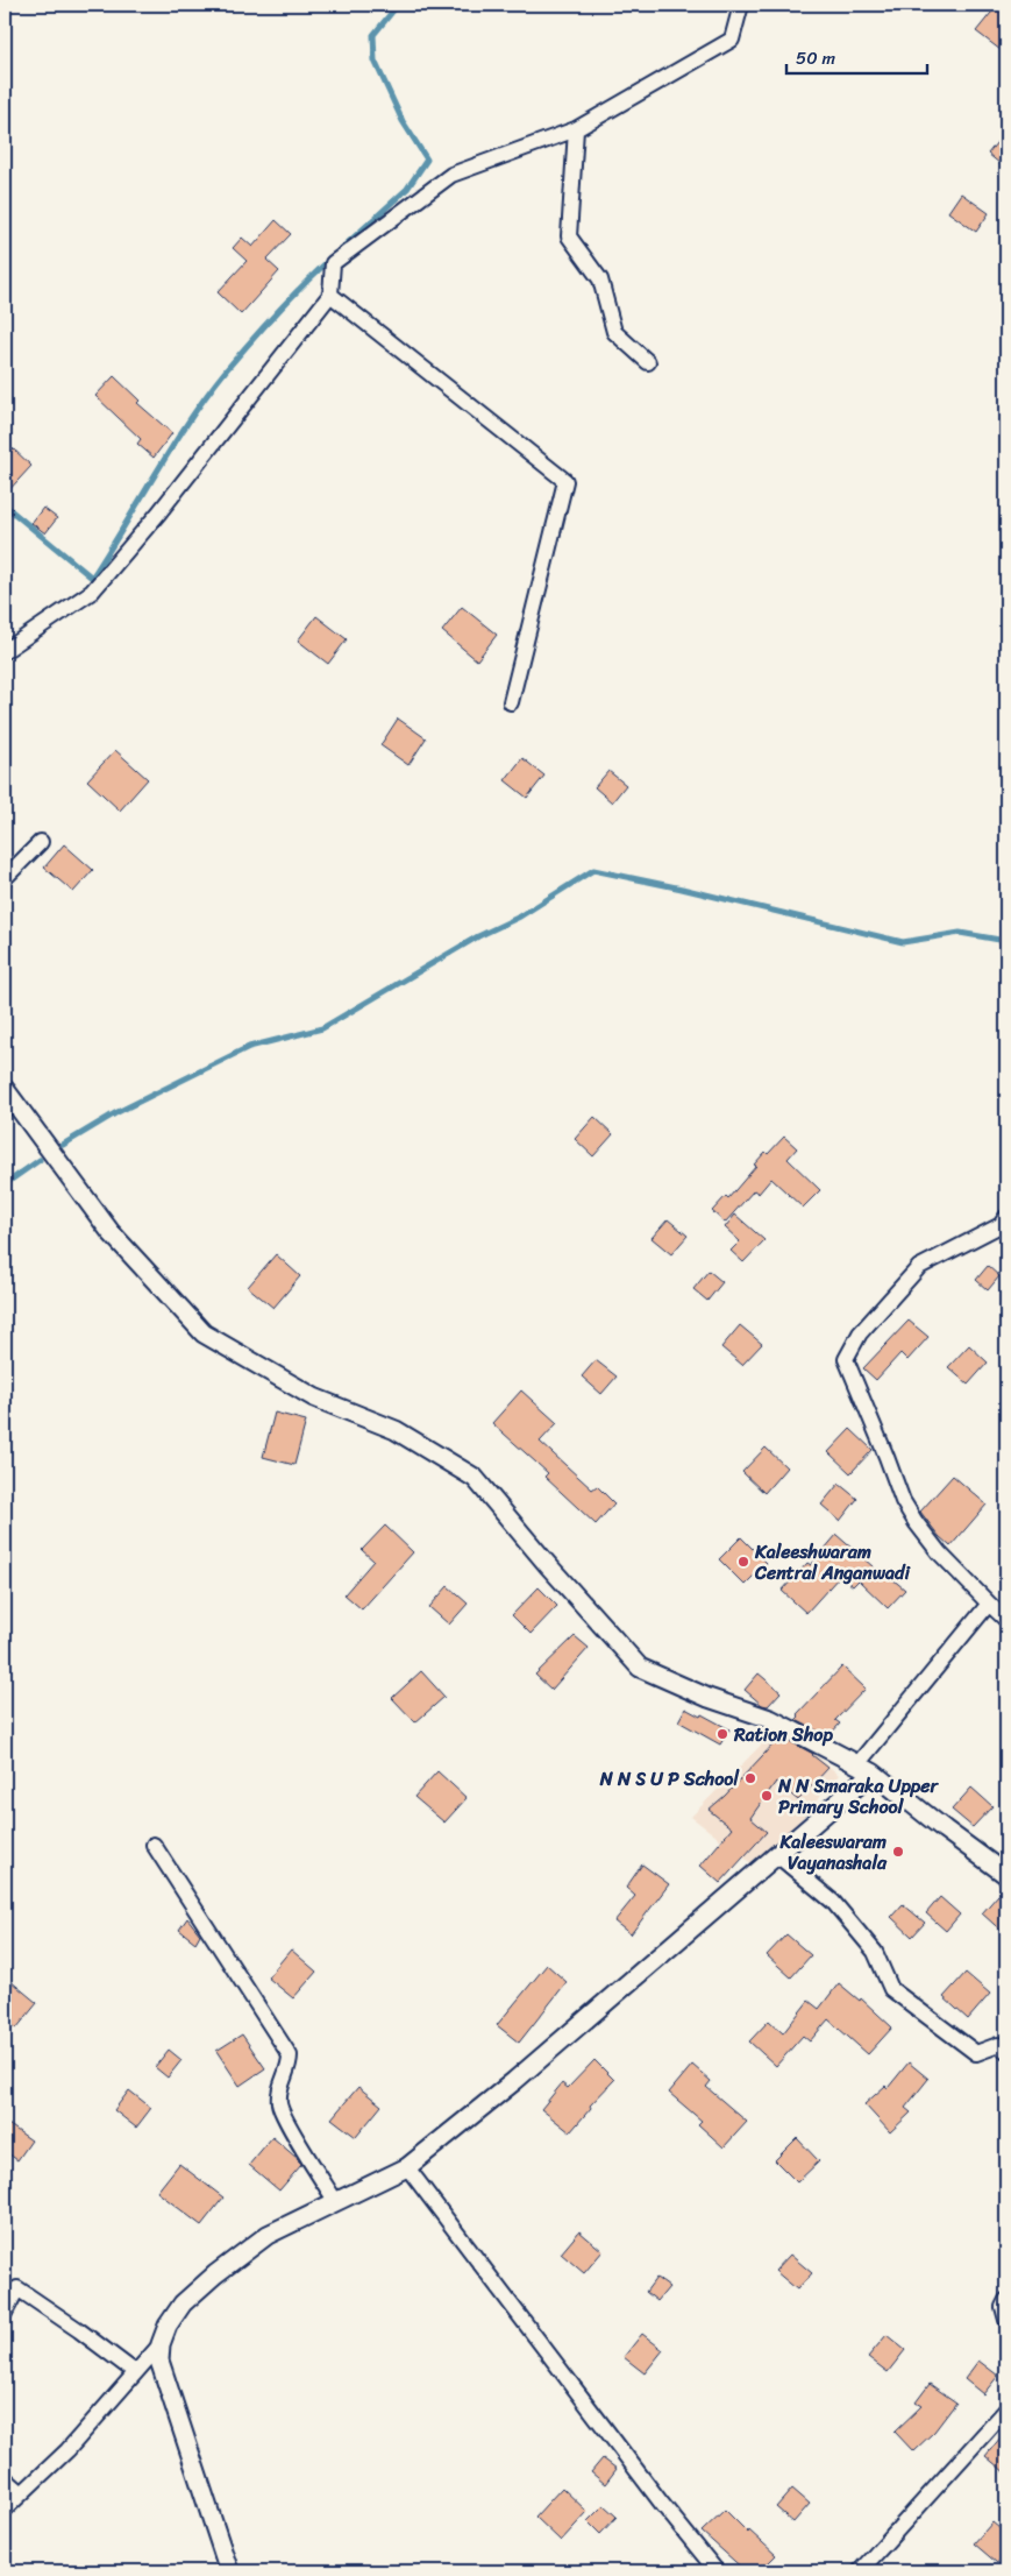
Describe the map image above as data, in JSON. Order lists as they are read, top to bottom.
{
  "places": [
    "Kaleeshwaram Central Anganwadi",
    "Ration Shop",
    "N N S U P School",
    "N N Smaraka Upper Primary School",
    "Kaleeswaram Vayanashala"
  ],
  "scale_bar": "50 m"
}
